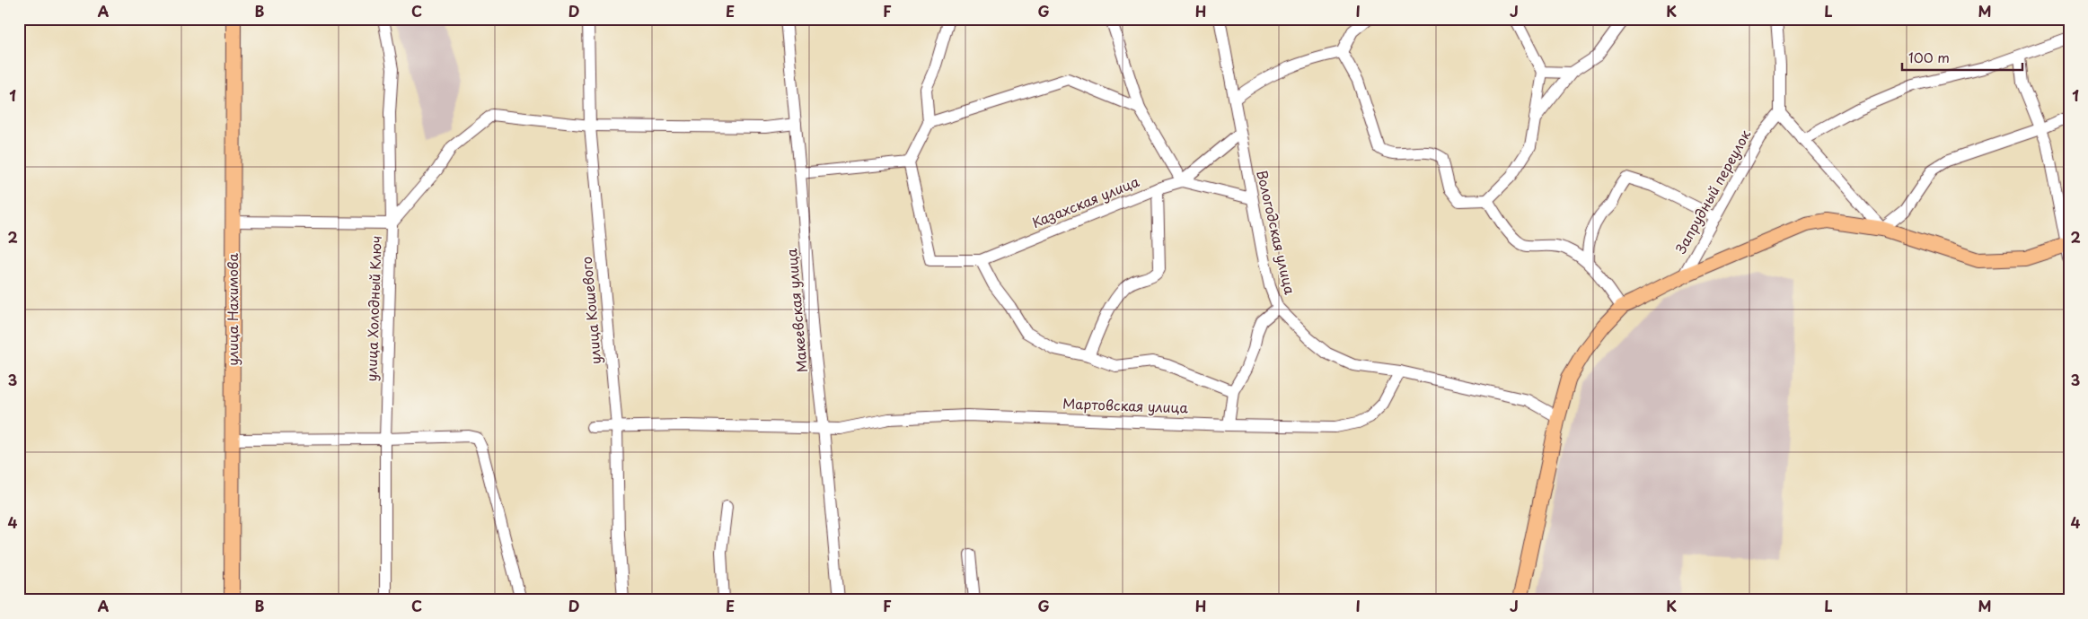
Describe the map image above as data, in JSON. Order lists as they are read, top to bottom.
{
  "streets": {
    "main road": ["улица Нахимова"],
    "street": [
      "Запрудный переулок",
      "Казахская улица",
      "Вологодская улица",
      "улица Холодный Ключ",
      "улица Кошевого",
      "Макеевская улица",
      "Мартовская улица"
    ]
  },
  "crossings": [
    ["Вологодская улица", "Мартовская улица"],
    ["улица Кошевого", "Мартовская улица"],
    ["Макеевская улица", "Мартовская улица"]
  ],
  "scale_bar": "100 m",
  "grid": {
    "columns": [
      "A",
      "B",
      "C",
      "D",
      "E",
      "F",
      "G",
      "H",
      "I",
      "J",
      "K",
      "L",
      "M"
    ],
    "rows": [
      "1",
      "2",
      "3",
      "4"
    ]
  }
}
